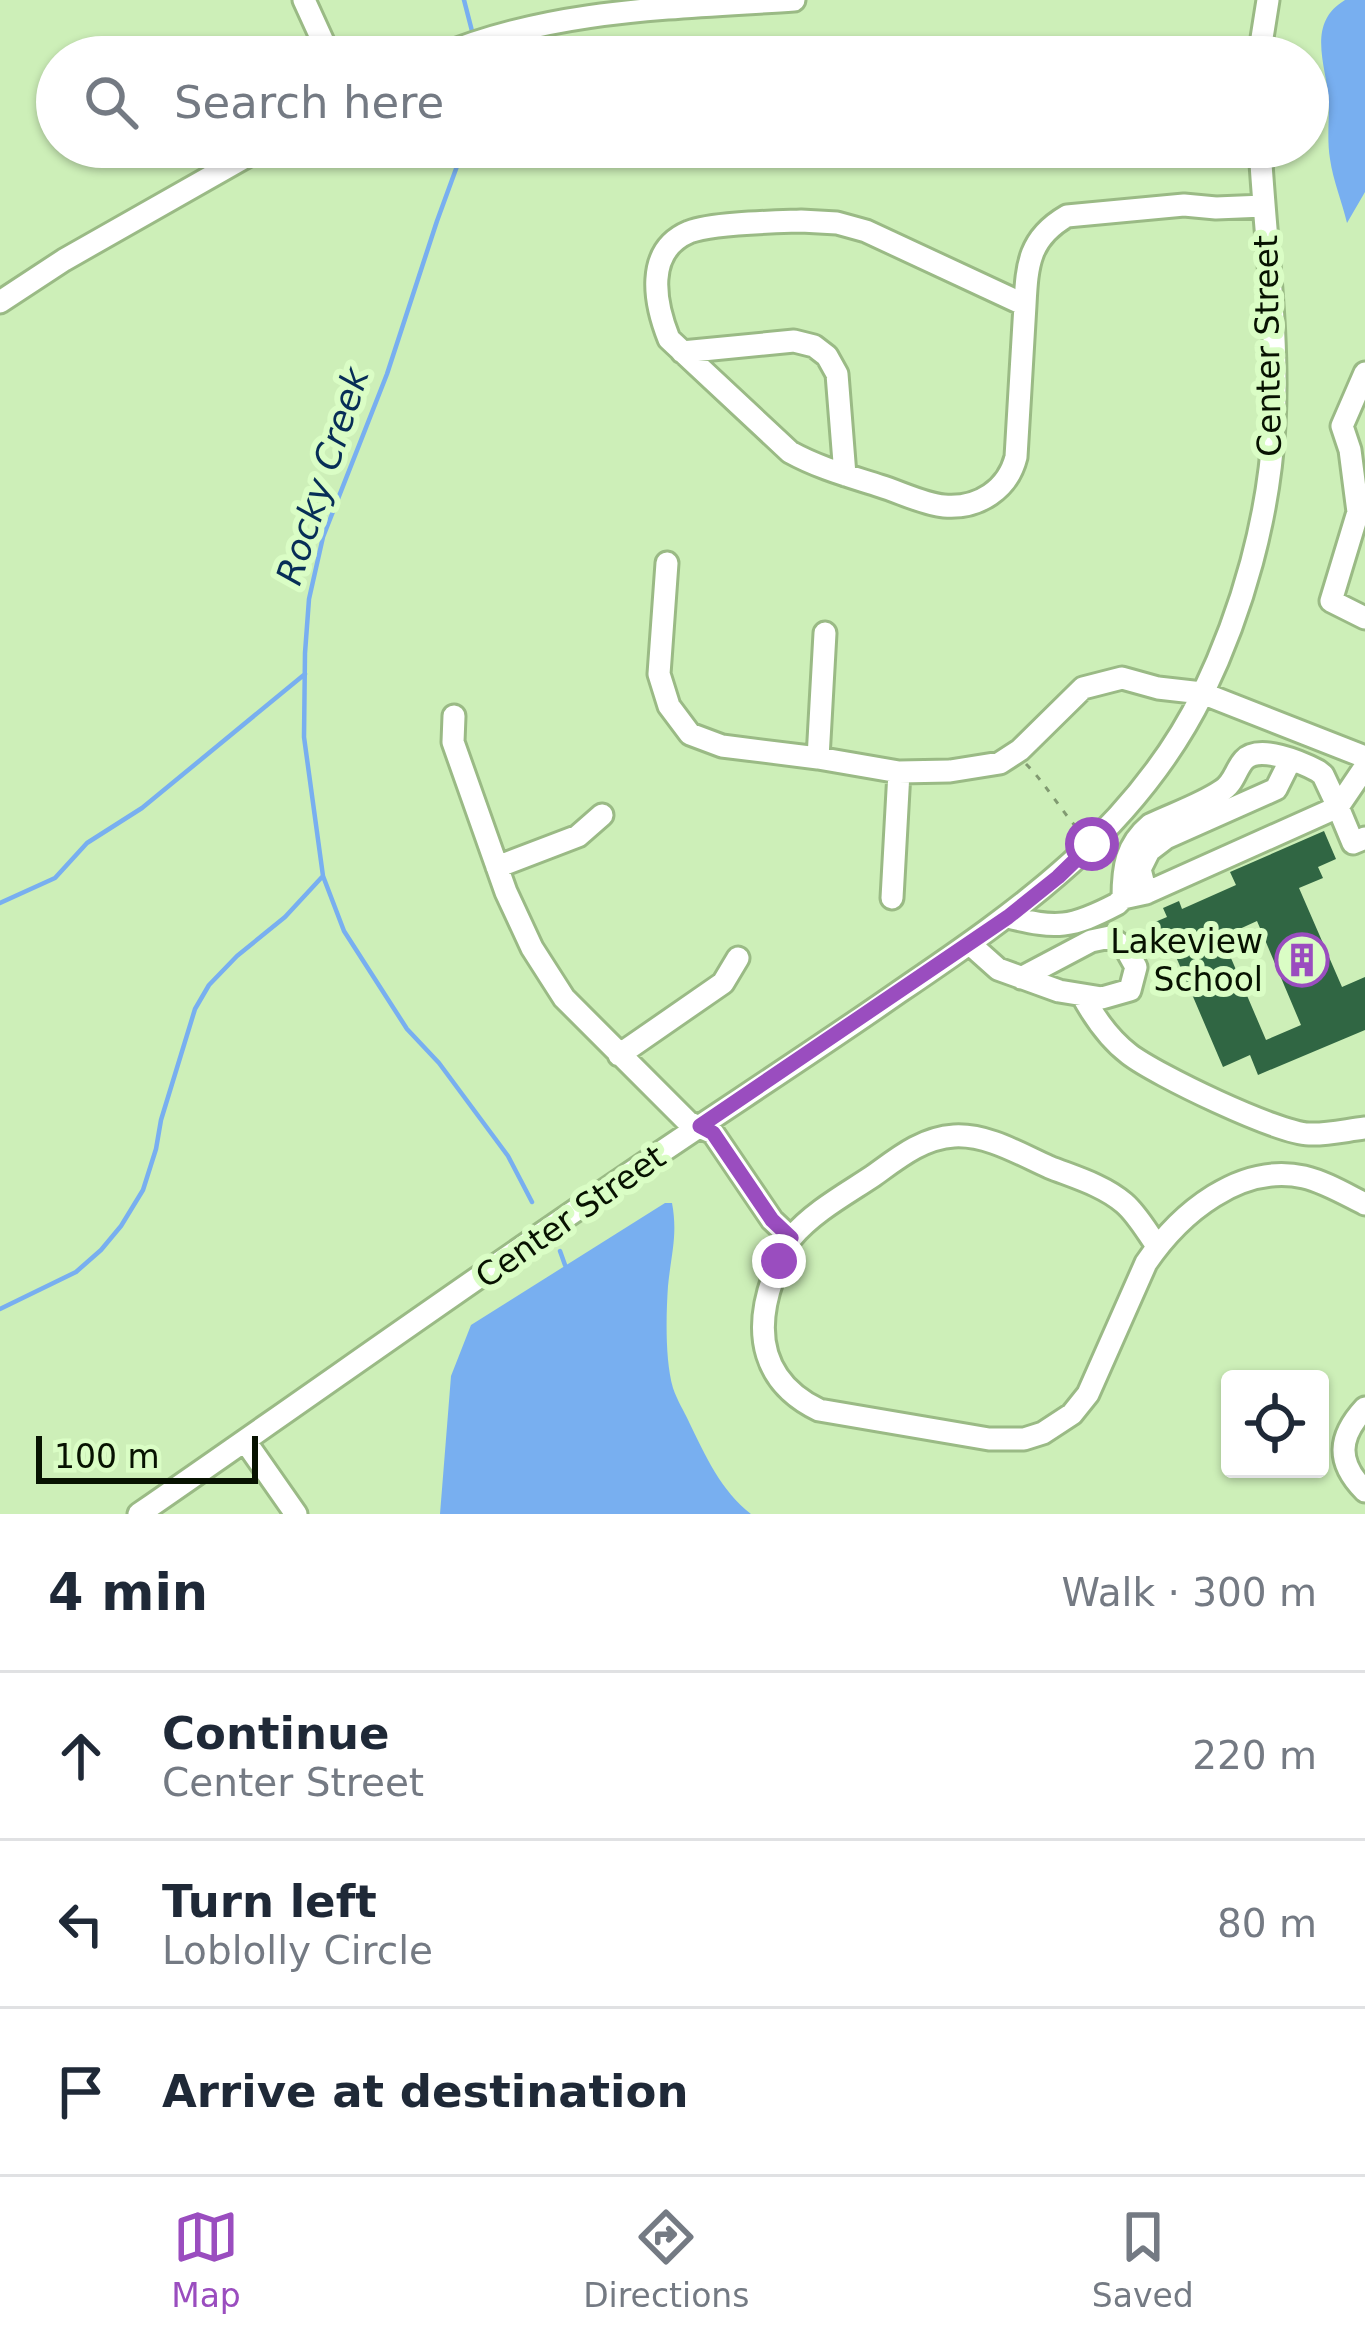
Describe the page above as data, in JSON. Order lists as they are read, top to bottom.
{
  "streets": {
    "street": ["Center Street"]
  },
  "water": ["Rocky Creek"],
  "places": {
    "building": ["Lakeview School"]
  },
  "scale_bar": "100 m",
  "page": {
    "search": "Search here",
    "scale": "100 m",
    "heading": ["4 min", "Walk · 300 m"],
    "list": [
      ["Continue", "Center Street", "220 m"],
      ["Turn left", "Loblolly Circle", "80 m"],
      "Arrive at destination"
    ],
    "nav": ["Map", "Directions", "Saved"]
  }
}
